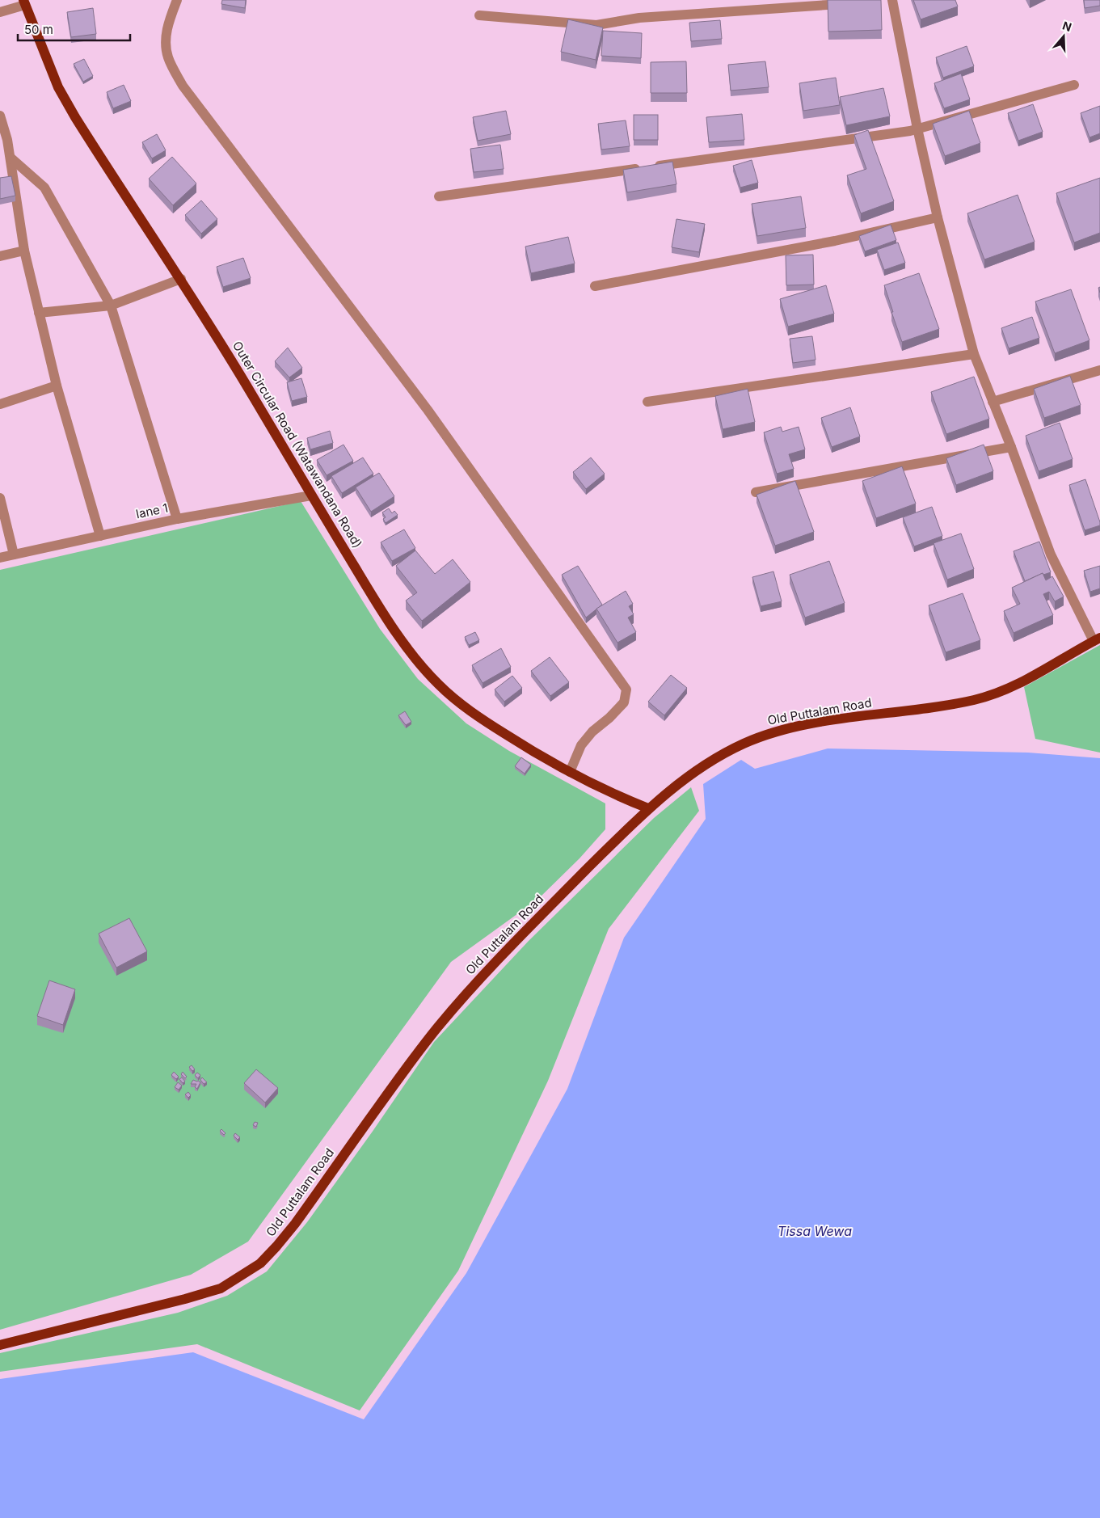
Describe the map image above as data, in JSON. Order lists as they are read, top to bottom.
{
  "streets": {
    "main road": ["Outer Circular Road (Watawandana Road)", "Old Puttalam Road"],
    "street": ["lane 1"]
  },
  "crossings": [
    ["Outer Circular Road (Watawandana Road)", "lane 1"],
    ["Outer Circular Road (Watawandana Road)", "Old Puttalam Road"]
  ],
  "water": ["Tissa Wewa"],
  "scale_bar": "50 m",
  "north": "top"
}
